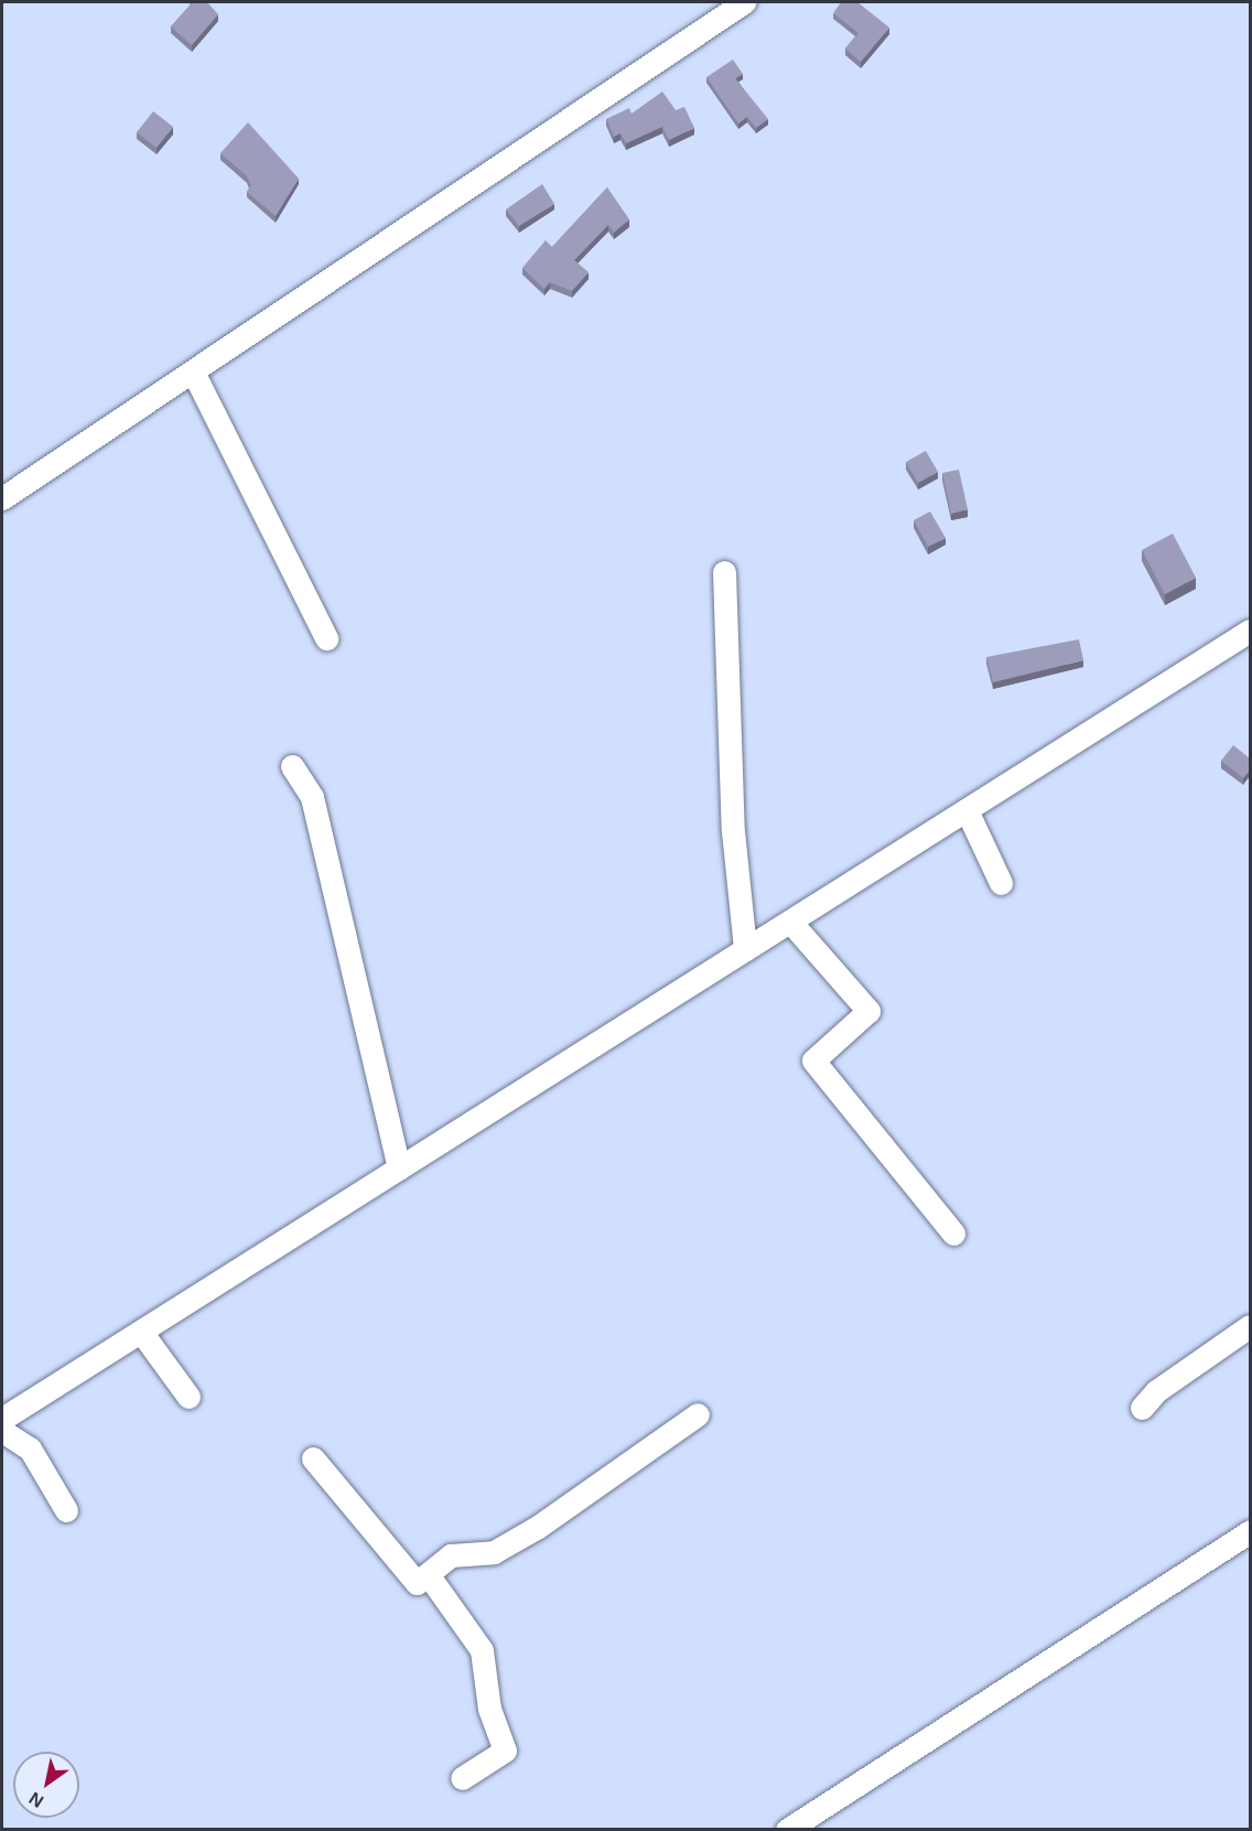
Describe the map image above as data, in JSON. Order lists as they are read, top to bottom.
{
  "north": "bottom left"
}
